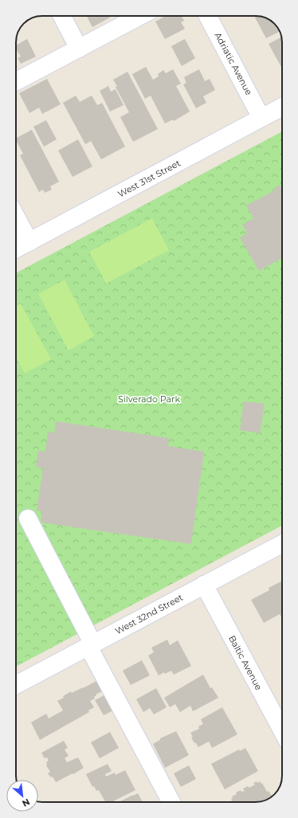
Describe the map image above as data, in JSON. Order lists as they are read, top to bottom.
{
  "streets": {
    "street": [
      "Adriatic Avenue",
      "West 31st Street",
      "West 32nd Street",
      "Baltic Avenue"
    ]
  },
  "crossings": [
    ["Adriatic Avenue", "West 31st Street"],
    ["West 32nd Street", "Baltic Avenue"]
  ],
  "parks": ["Silverado Park"],
  "north": "bottom right"
}
